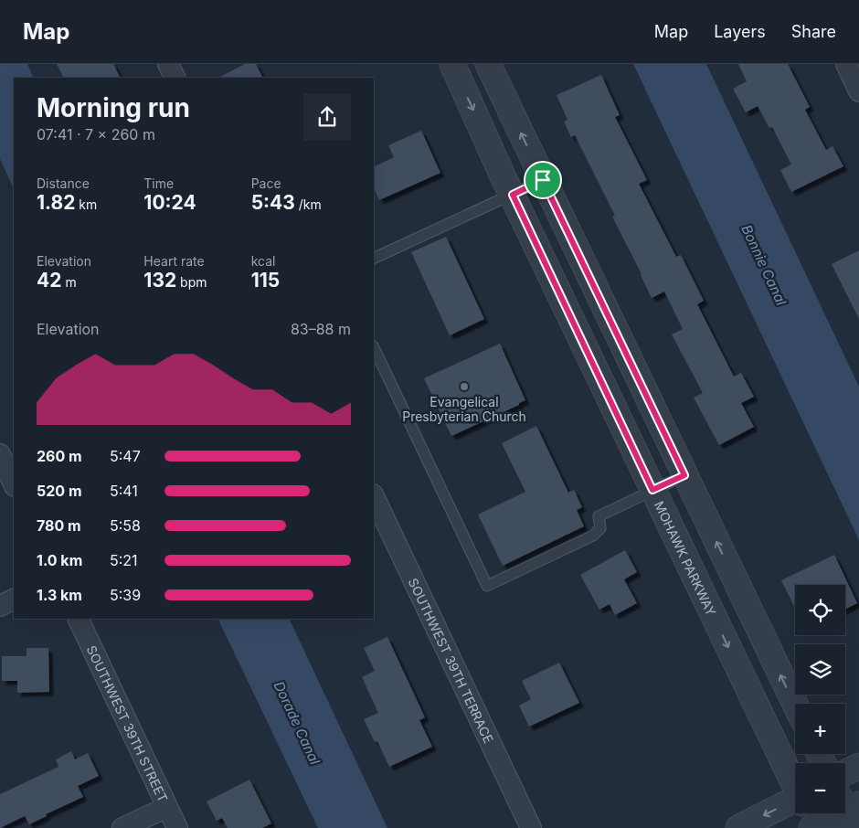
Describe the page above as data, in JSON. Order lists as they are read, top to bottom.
{
  "streets": {
    "street": ["MOHAWK PARKWAY", "SOUTHWEST 39TH TERRACE", "SOUTHWEST 39TH STREET"]
  },
  "water": ["Bonnie Canal", "Dorade Canal"],
  "places": ["Evangelical Presbyterian Church"],
  "page": {
    "header": "Map",
    "nav": ["Map", "Layers", "Share"],
    "heading": ["Morning run", "07:41 · 7 × 260 m"],
    "stats": [
      ["Distance", "1.82 km"],
      ["Time", "10:24"],
      ["Pace", "5:43 /km"],
      ["Elevation", "42 m"],
      ["Heart rate", "132 bpm"],
      ["kcal", "115"]
    ],
    "chart": ["Elevation", "83–88 m"],
    "list": [
      {
        "name": "260 m",
        "note": "5:47"
      },
      {
        "name": "520 m",
        "note": "5:41"
      },
      {
        "name": "780 m",
        "note": "5:58"
      },
      {
        "name": "1.0 km",
        "note": "5:21"
      },
      {
        "name": "1.3 km",
        "note": "5:39"
      }
    ],
    "map_buttons": ["+", "−"]
  }
}
